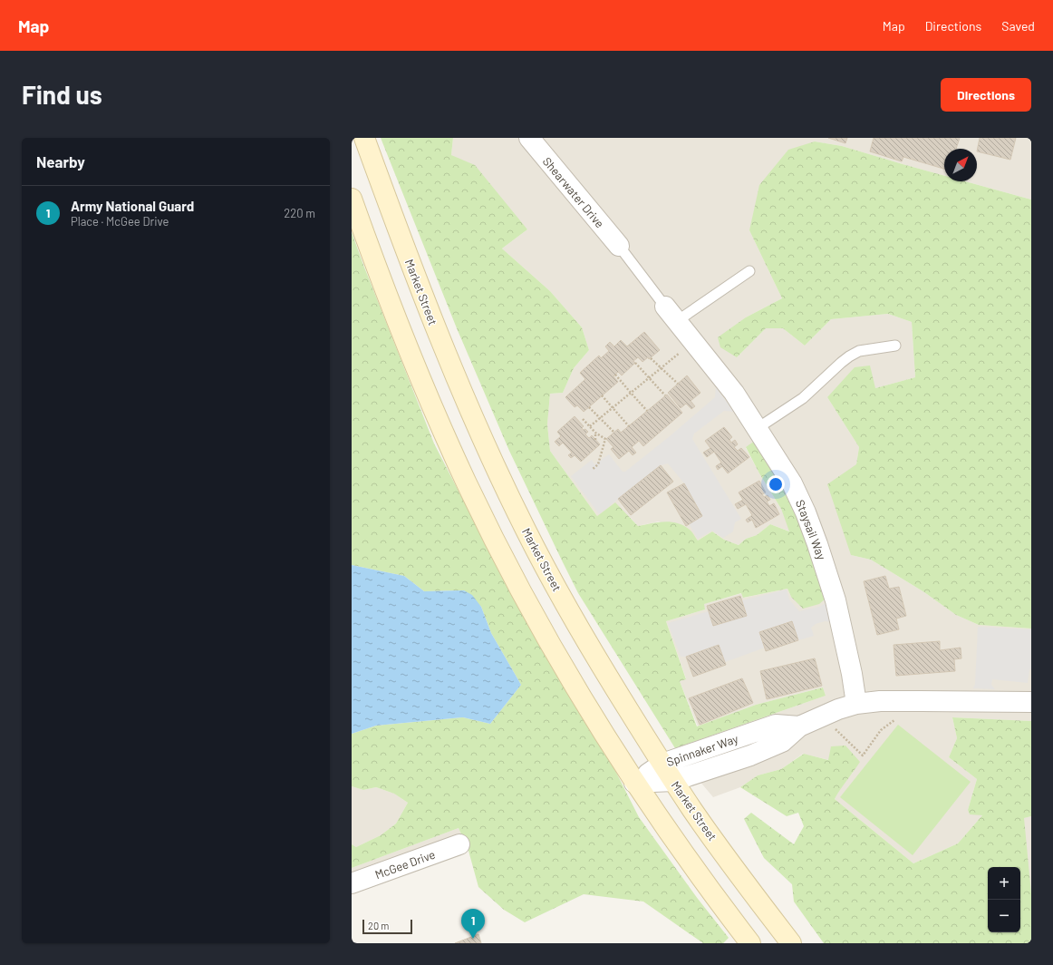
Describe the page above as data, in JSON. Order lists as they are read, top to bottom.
{
  "streets": {
    "main road": ["Market Street"],
    "street": [
      "Shearwater Drive",
      "Staysail Way",
      "Spinnaker Way",
      "McGee Drive"
    ]
  },
  "crossings": [
    ["Market Street", "Spinnaker Way"],
    ["Staysail Way", "Spinnaker Way"]
  ],
  "scale_bar": "20 m",
  "north": "top right",
  "page": {
    "header": "Map",
    "nav": ["Map", "Directions", "Saved"],
    "buttons": "Directions",
    "title": "Find us",
    "heading": "Nearby",
    "list": [
      {
        "mark": "1",
        "name": "Army National Guard",
        "note": "Place · McGee Drive",
        "value": "220 m"
      }
    ],
    "map_buttons": ["+", "−"],
    "pins": "1",
    "scale": "20 m"
  }
}
